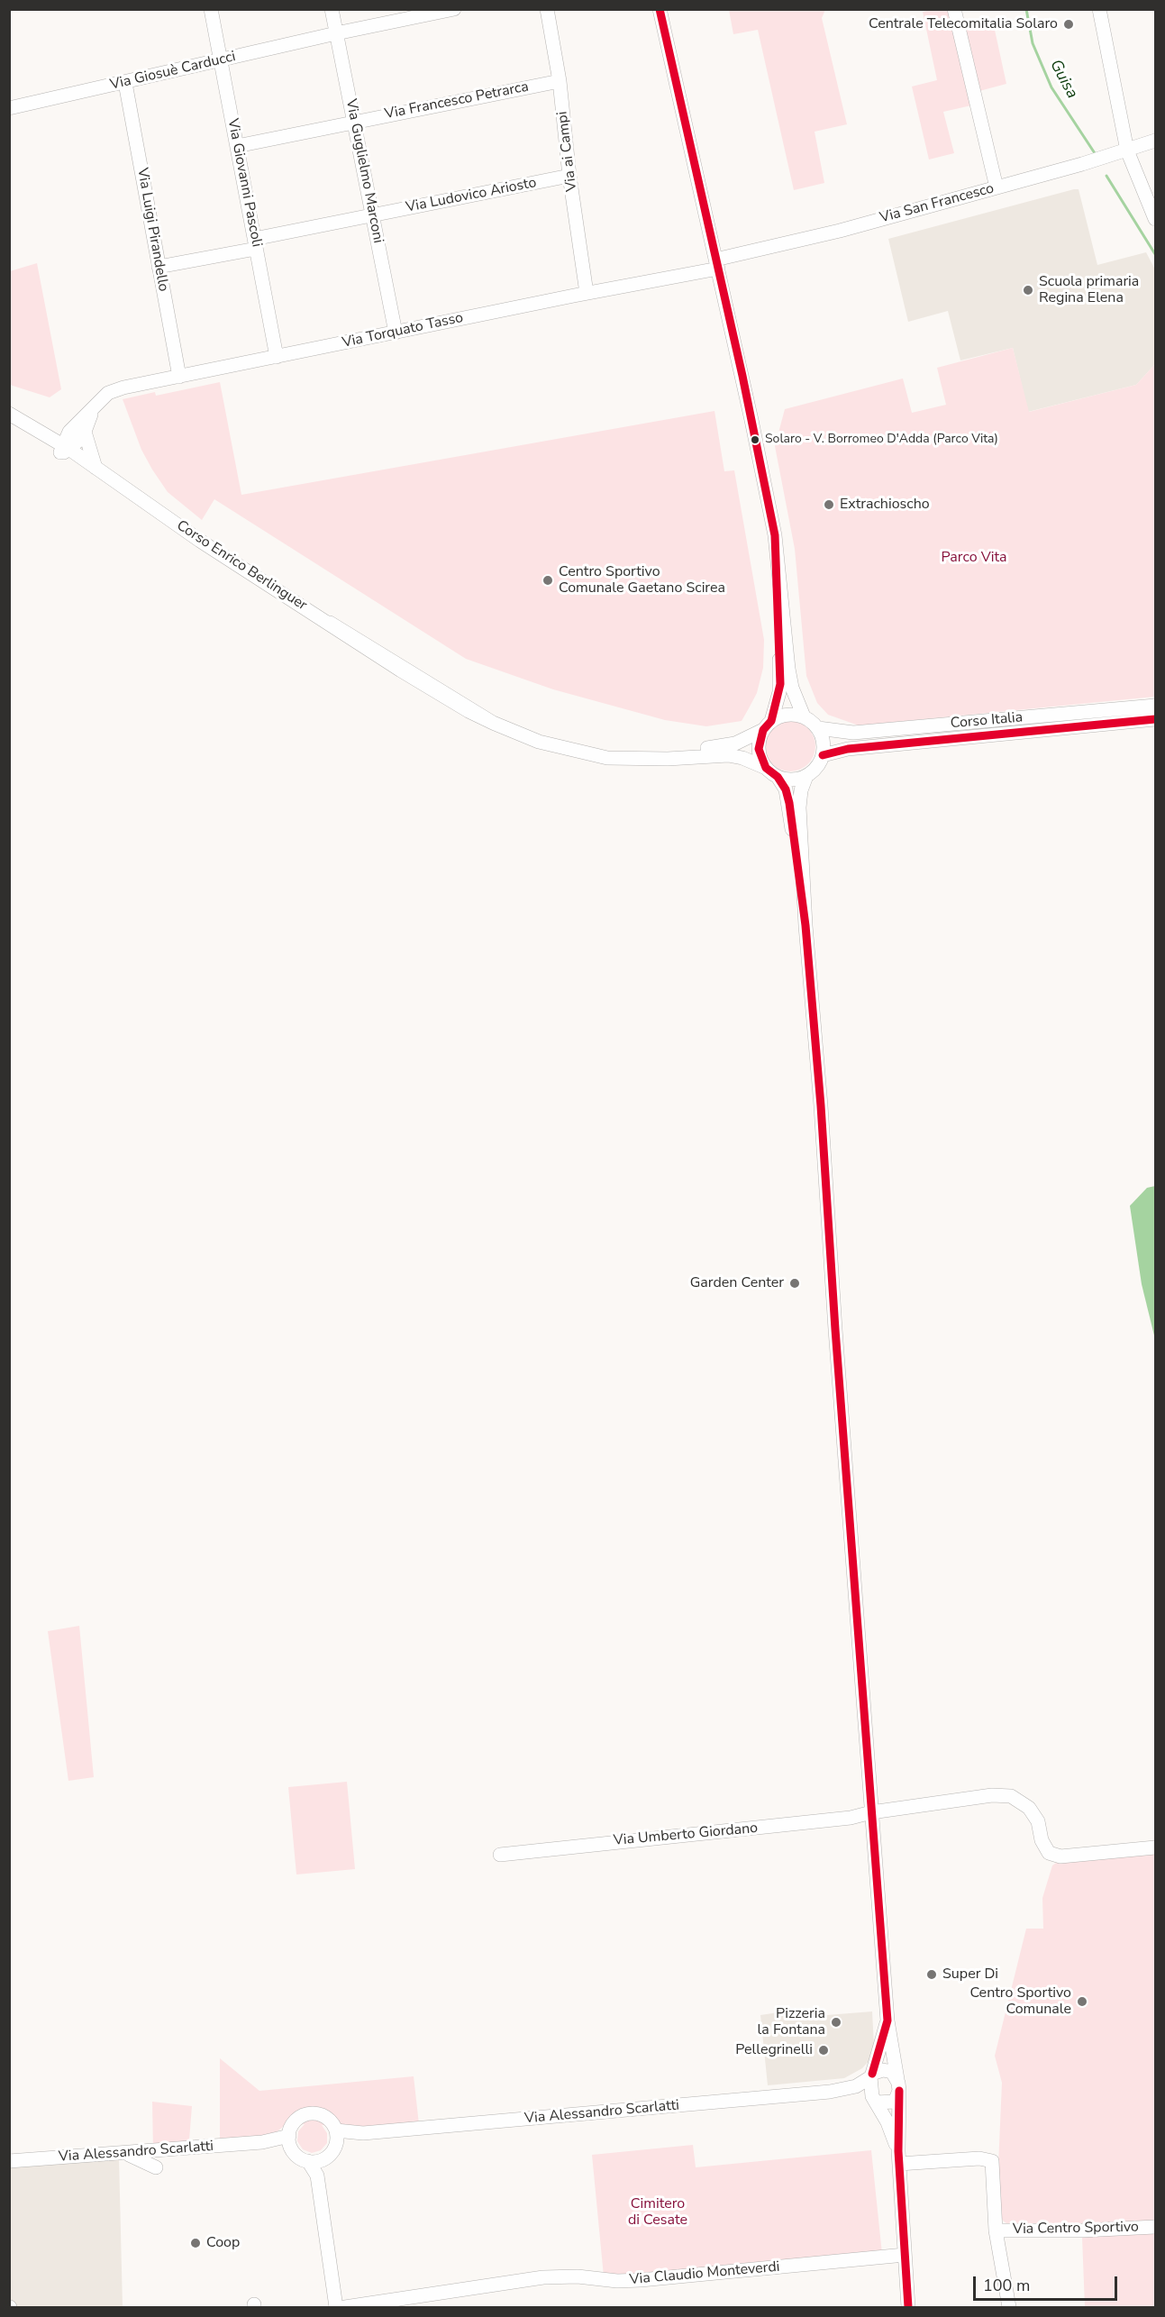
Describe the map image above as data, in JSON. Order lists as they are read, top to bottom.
{
  "streets": {
    "street": [
      "Via Giosuè Carducci",
      "Via Francesco Petrarca",
      "Via ai Campi",
      "Via Guglielmo Marconi",
      "Via Giovanni Pascoli",
      "Via Ludovico Ariosto",
      "Via San Francesco",
      "Via Luigi Pirandello",
      "Via Torquato Tasso",
      "Corso Enrico Berlinguer",
      "Corso Italia",
      "Via Umberto Giordano",
      "Via Alessandro Scarlatti",
      "Via Centro Sportivo",
      "Via Claudio Monteverdi"
    ]
  },
  "crossings": [
    ["Via Giosuè Carducci", "Via Guglielmo Marconi"],
    ["Via Giosuè Carducci", "Via Giovanni Pascoli"],
    ["Via Giosuè Carducci", "Via Luigi Pirandello"],
    ["Via Francesco Petrarca", "Via ai Campi"],
    ["Via Francesco Petrarca", "Via Guglielmo Marconi"],
    ["Via Francesco Petrarca", "Via Giovanni Pascoli"],
    ["Via ai Campi", "Via Ludovico Ariosto"],
    ["Via ai Campi", "Via Torquato Tasso"],
    ["Via Guglielmo Marconi", "Via Ludovico Ariosto"],
    ["Via Guglielmo Marconi", "Via Torquato Tasso"],
    ["Via Giovanni Pascoli", "Via Ludovico Ariosto"],
    ["Via Giovanni Pascoli", "Via Torquato Tasso"],
    ["Via Ludovico Ariosto", "Via Luigi Pirandello"],
    ["Via San Francesco", "Via Torquato Tasso"],
    ["Via Luigi Pirandello", "Via Torquato Tasso"],
    ["Via Torquato Tasso", "Corso Enrico Berlinguer"],
    ["Corso Enrico Berlinguer", "Corso Italia"]
  ],
  "water": ["Guisa"],
  "parks": ["Parco Vita", "Cimitero di Cesate"],
  "places": [
    "Centrale Telecomitalia Solaro",
    "Scuola primaria Regina Elena",
    "Solaro - V. Borromeo D'Adda (Parco Vita)",
    "Extrachioscho",
    "Centro Sportivo Comunale Gaetano Scirea",
    "Garden Center",
    "Super Di",
    "Centro Sportivo Comunale",
    "Pizzeria la Fontana",
    "Pellegrinelli",
    "Coop"
  ],
  "scale_bar": "100 m"
}
